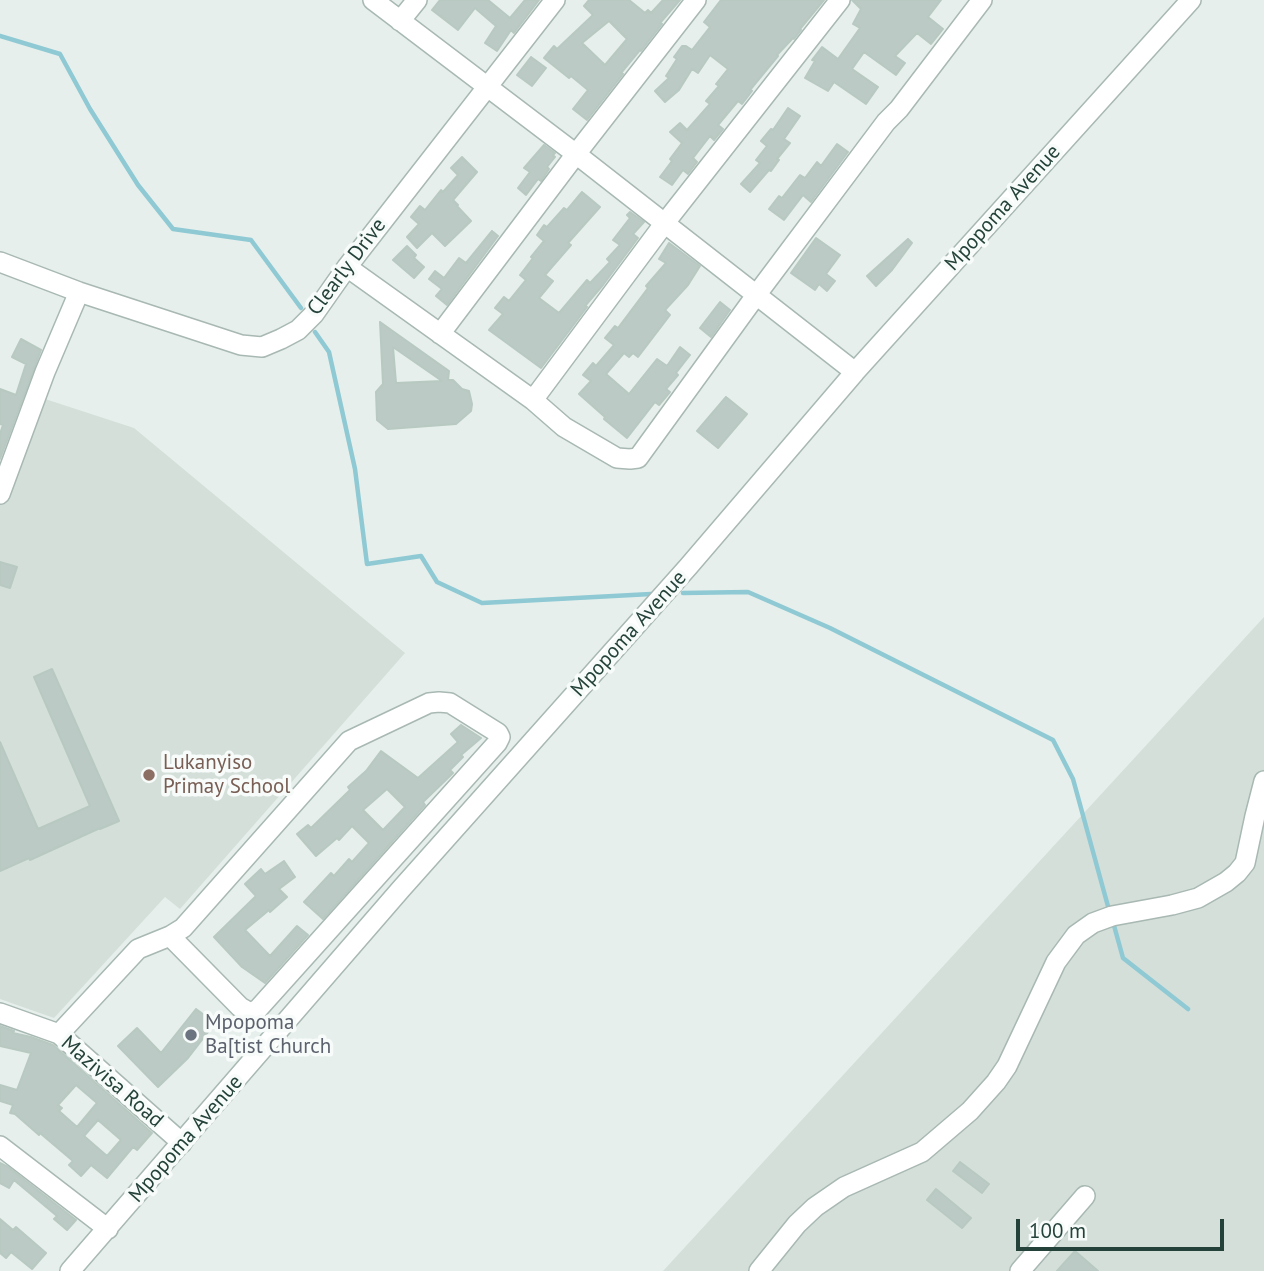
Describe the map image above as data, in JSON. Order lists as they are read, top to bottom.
{
  "streets": {
    "street": ["Mpopoma Avenue", "Clearly Drive", "Mazivisa Road"]
  },
  "crossings": [
    ["Mpopoma Avenue", "Mazivisa Road"]
  ],
  "places": ["Lukanyiso Primay School", "Mpopoma Ba[tist Church"],
  "scale_bar": "100 m"
}
